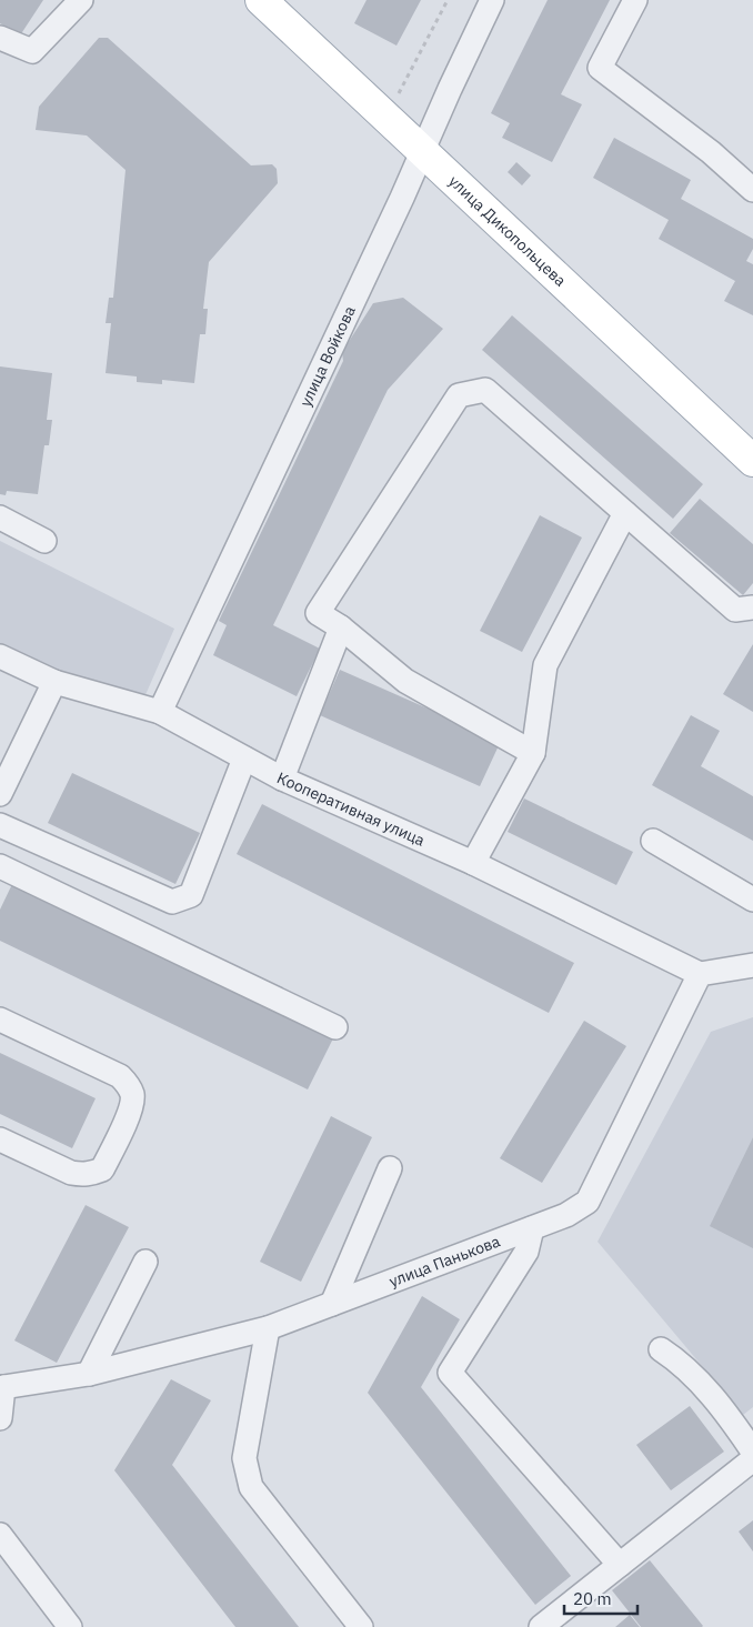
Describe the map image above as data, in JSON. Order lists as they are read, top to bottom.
{
  "streets": {
    "main road": ["улица Дикопольцева"],
    "street": ["улица Войкова", "Кооперативная улица", "улица Панькова"]
  },
  "crossings": [
    ["улица Дикопольцева", "улица Войкова"],
    ["улица Войкова", "Кооперативная улица"],
    ["Кооперативная улица", "улица Панькова"]
  ],
  "scale_bar": "20 m"
}
